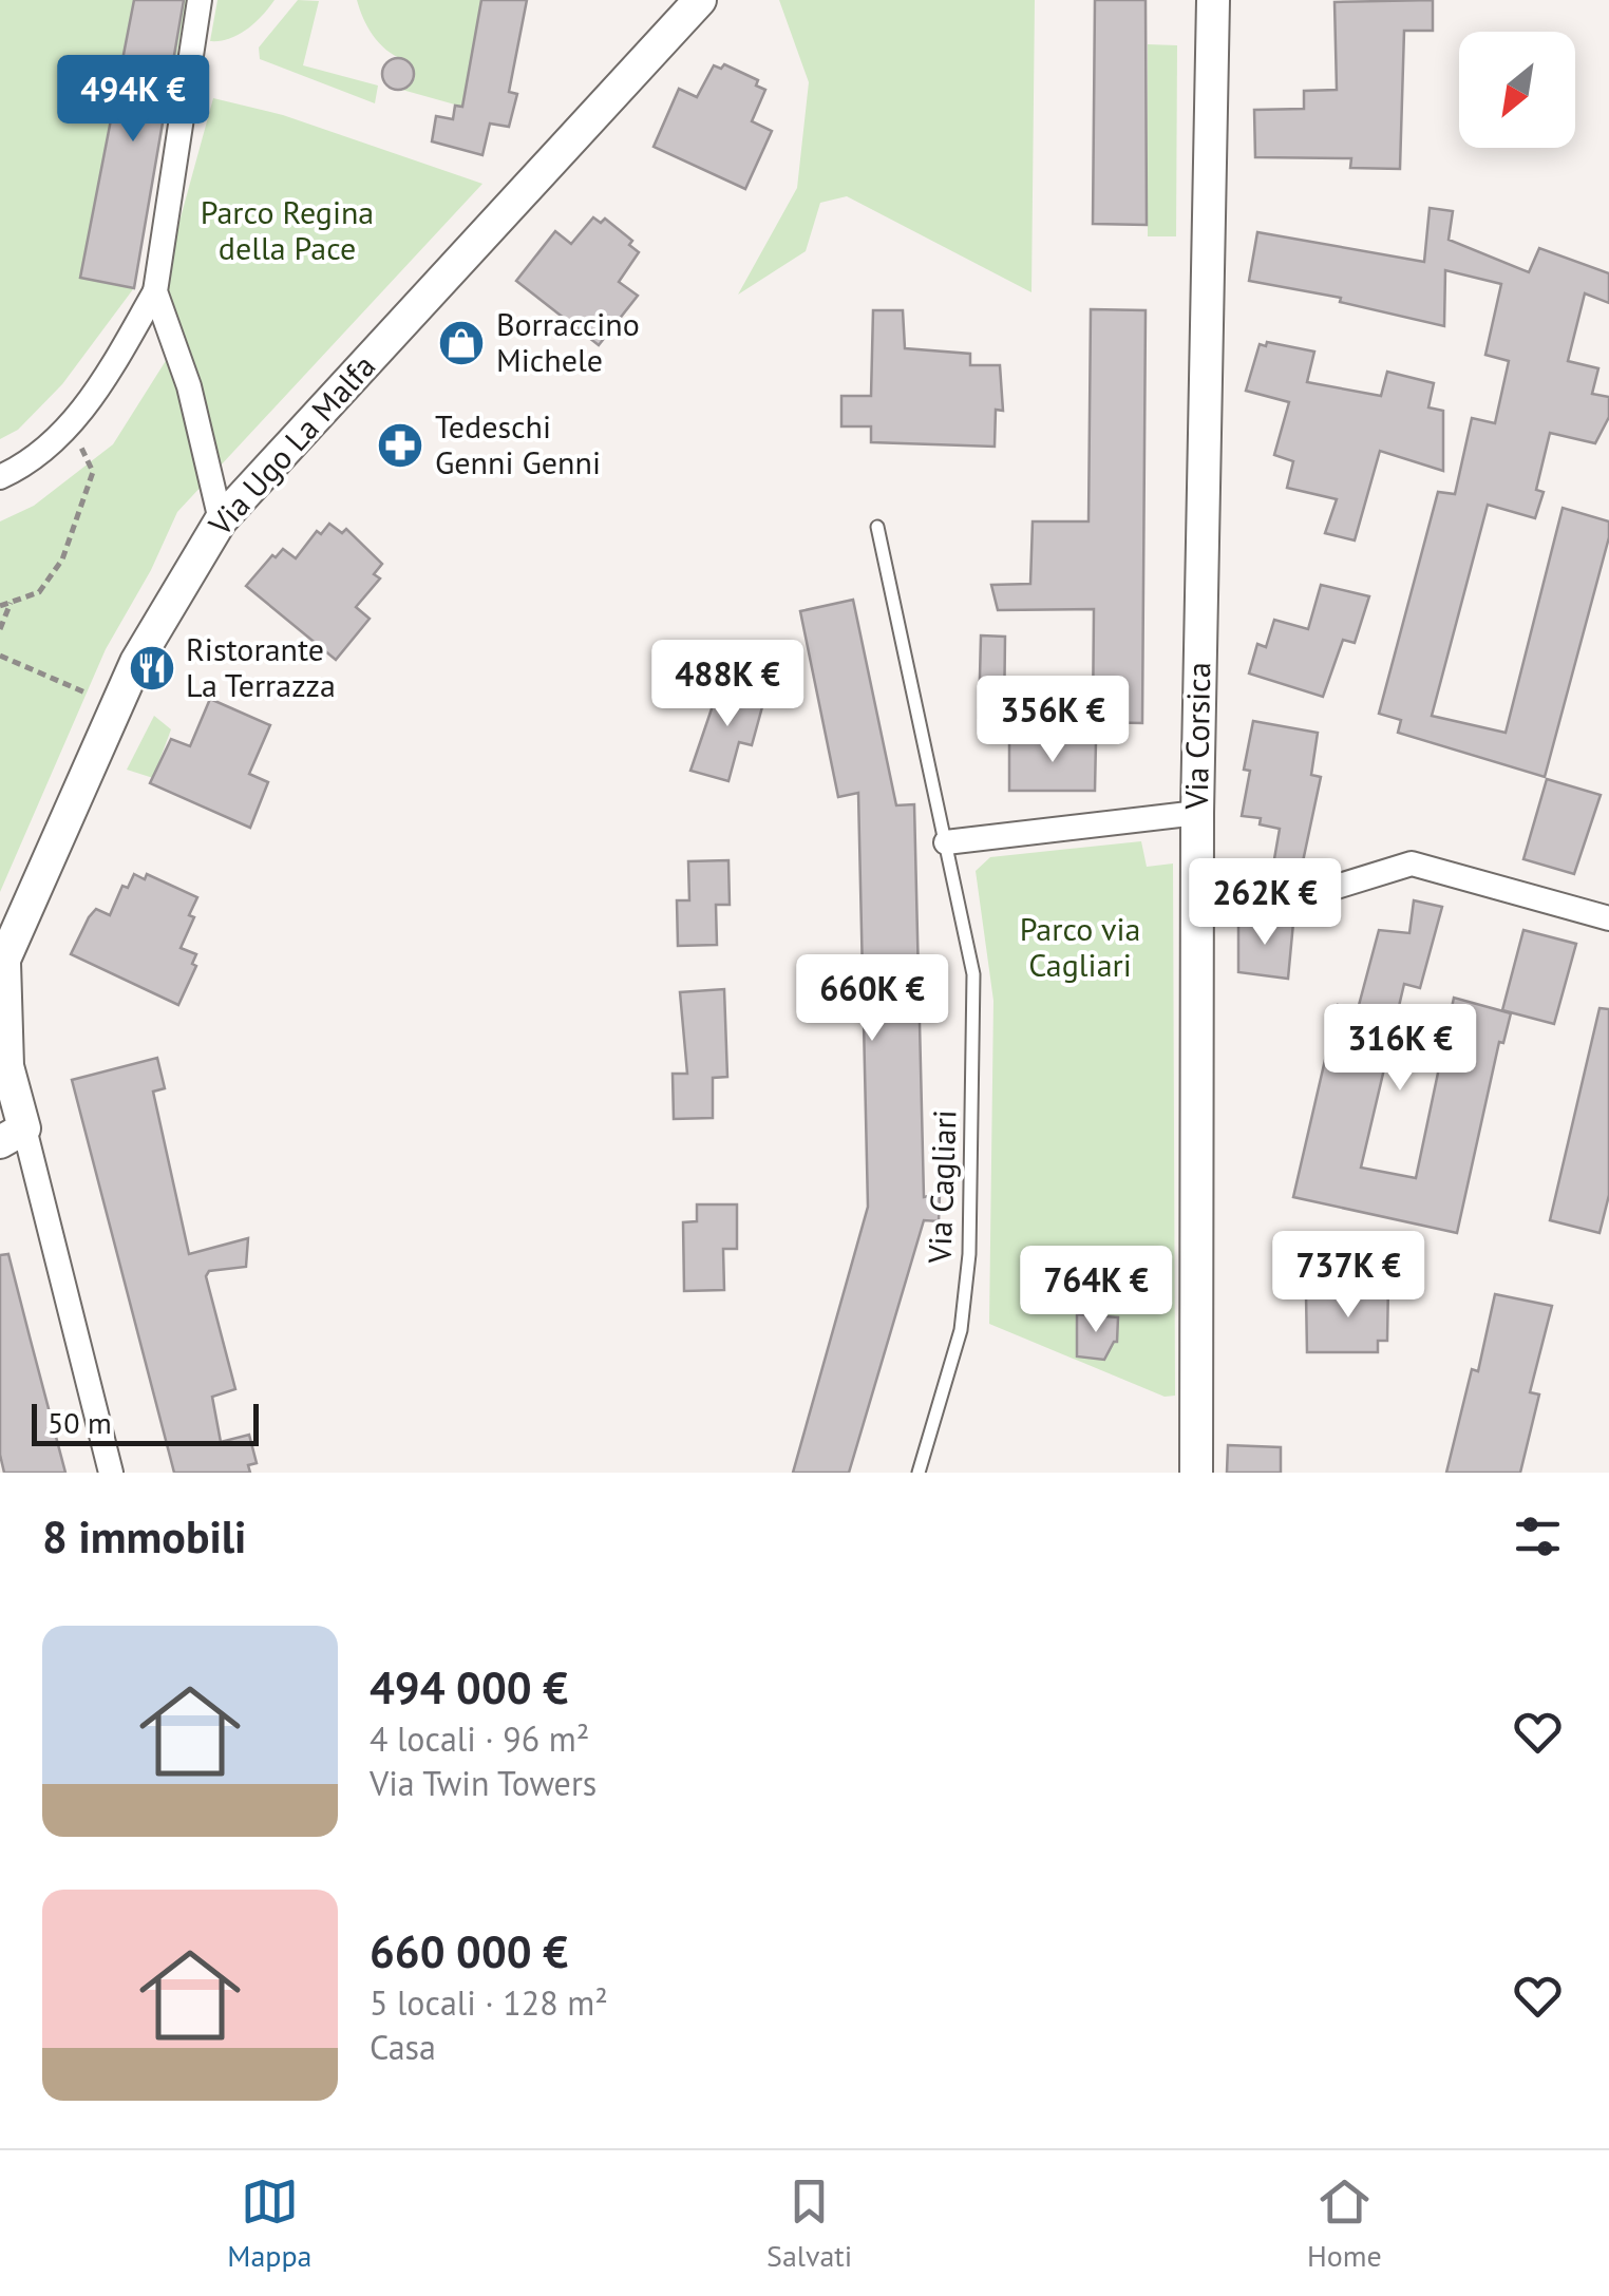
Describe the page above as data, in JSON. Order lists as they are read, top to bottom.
{
  "streets": {
    "street": ["Via Ugo La Malfa", "Via Corsica"],
    "lane": ["Via Cagliari"]
  },
  "parks": ["Parco Regina della Pace", "Parco via Cagliari"],
  "places": {
    "shop": ["Borraccino Michele"],
    "pharmacy": ["Tedeschi Genni Genni"],
    "restaurant": ["Ristorante La Terrazza"]
  },
  "scale_bar": "50 m",
  "north": "bottom left",
  "page": {
    "price": [
      "494K €",
      "488K €",
      "356K €",
      "262K €",
      "660K €",
      "316K €",
      "737K €",
      "764K €"
    ],
    "scale": "50 m",
    "heading": "8 immobili",
    "list": [
      {
        "name": "494 000 €",
        "note": "4 locali · 96 m² · Via Twin Towers"
      },
      {
        "name": "660 000 €",
        "note": "5 locali · 128 m² · Casa"
      }
    ],
    "tabs": ["Mappa", "Salvati", "Home"]
  }
}
